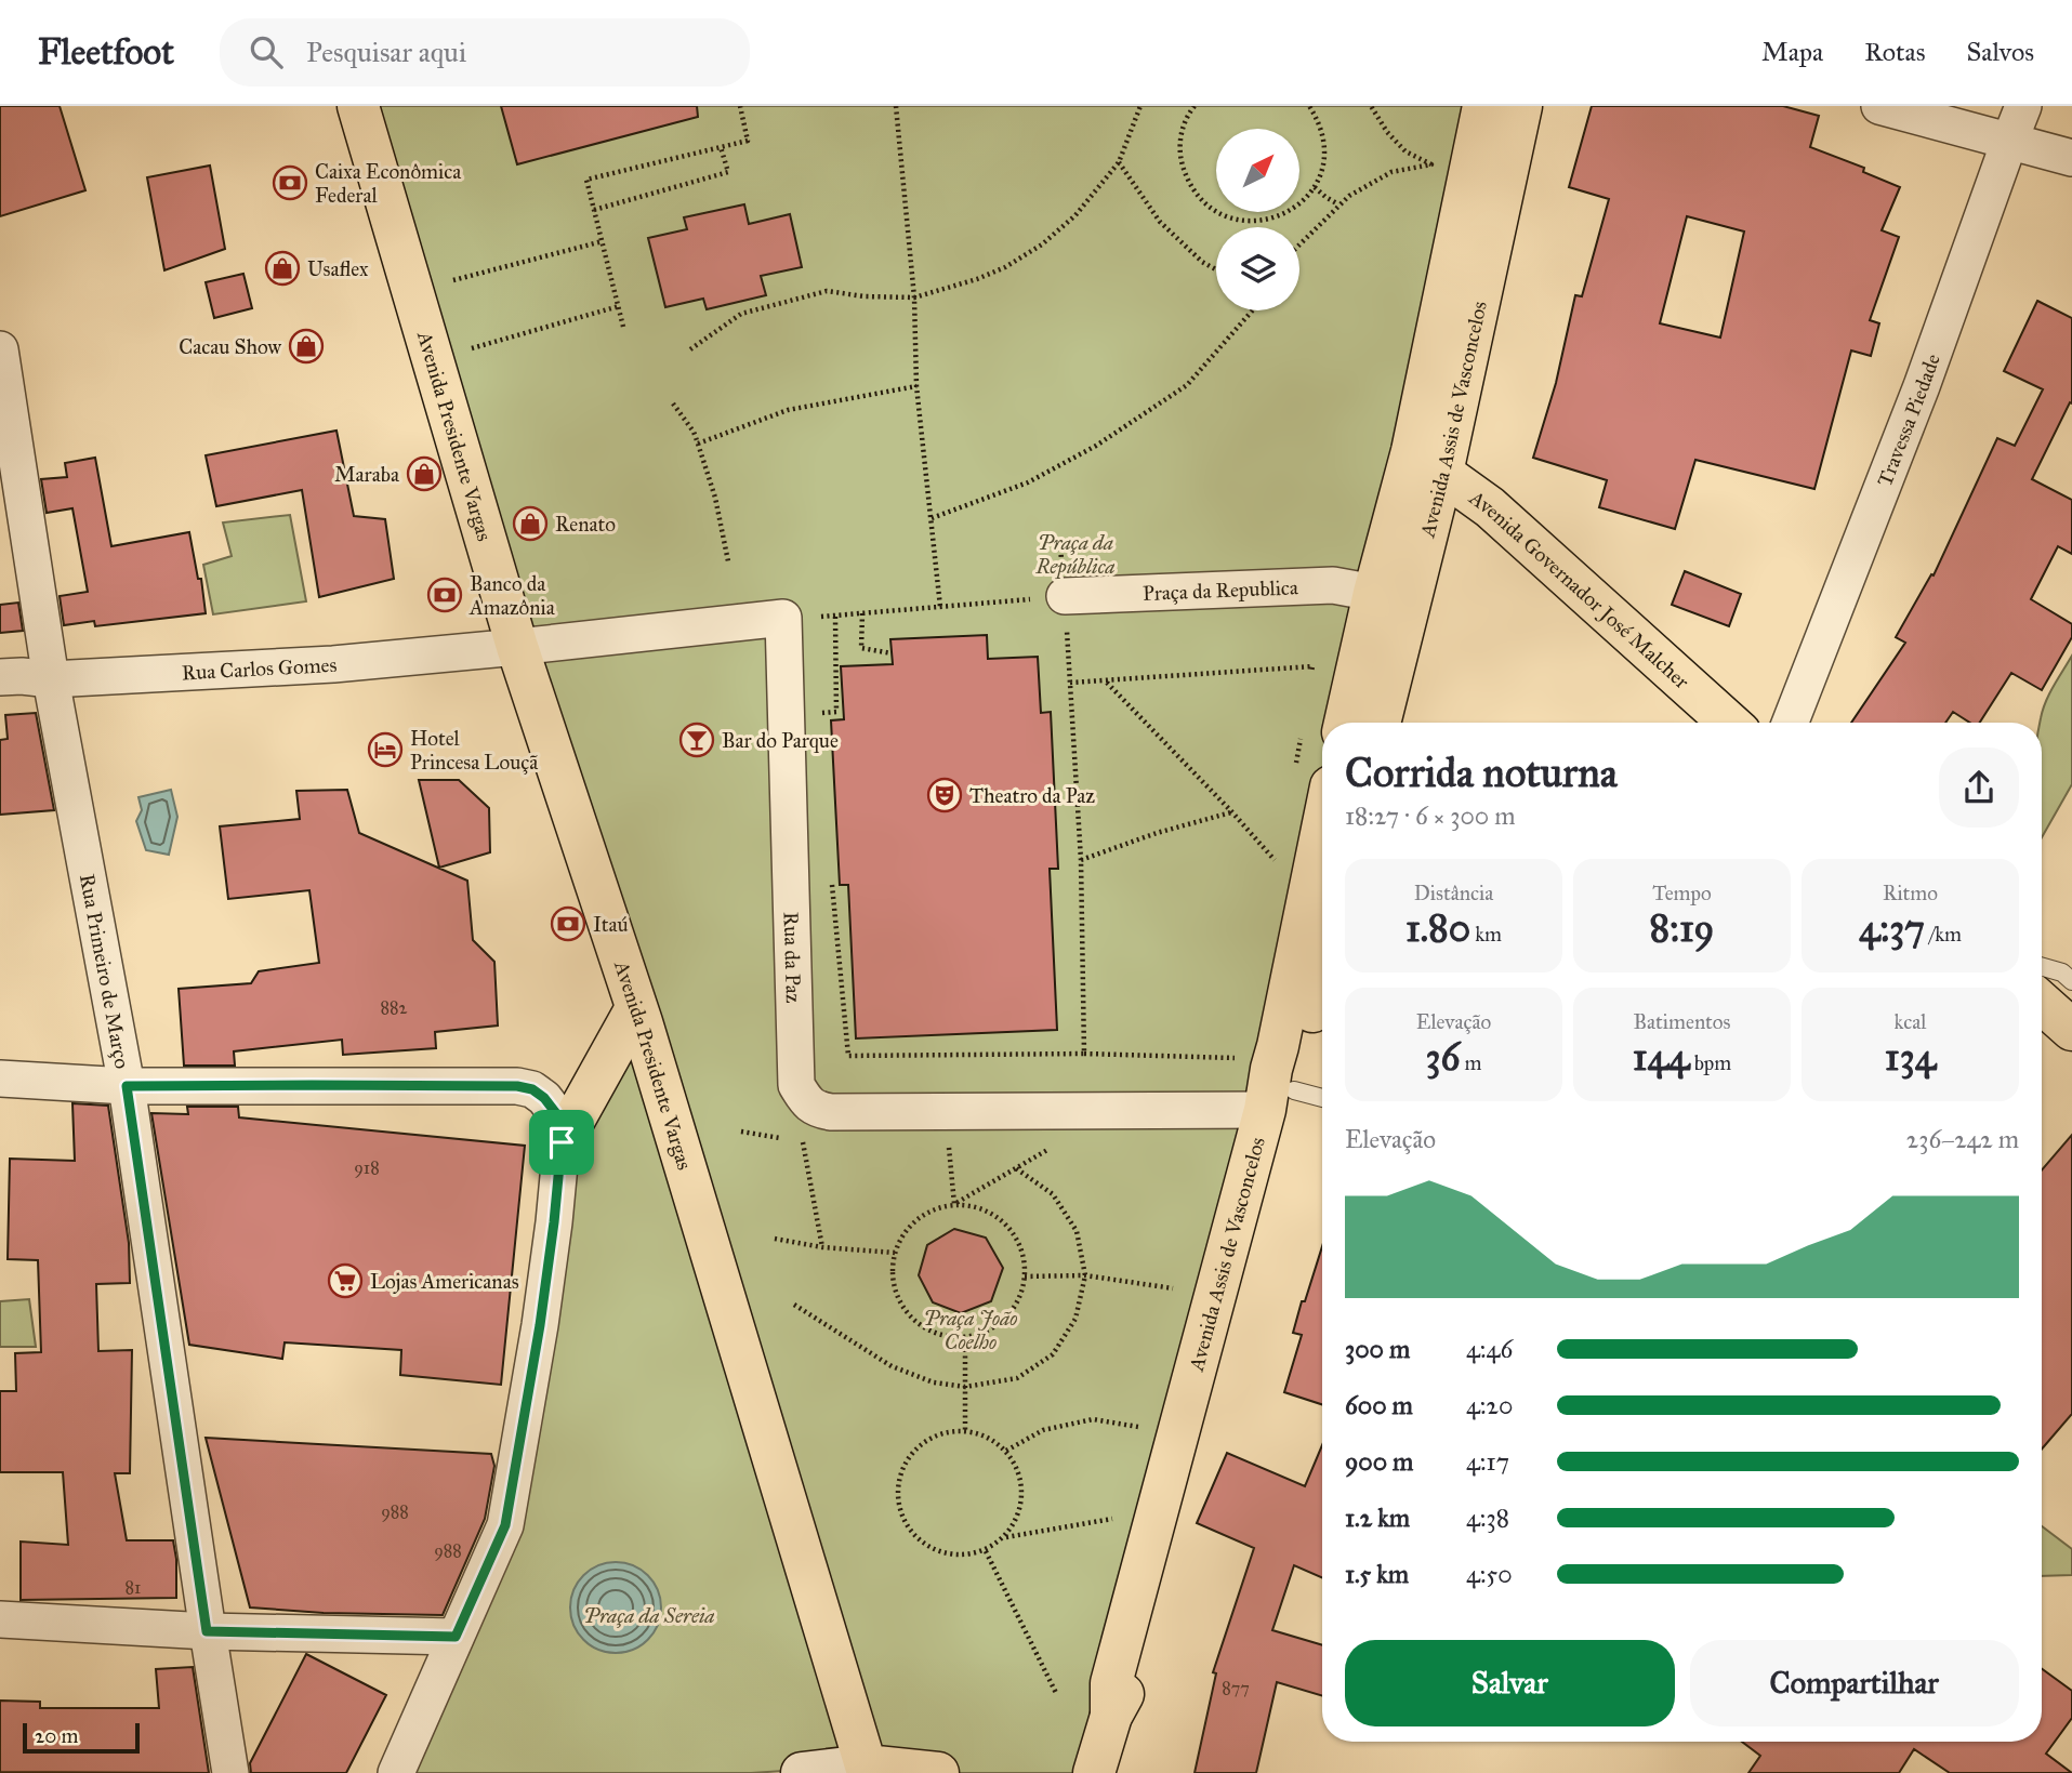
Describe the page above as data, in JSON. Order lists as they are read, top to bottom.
{
  "streets": {
    "main road": ["Avenida Assis de Vasconcelos", "Avenida Presidente Vargas", "Avenida Governador José Malcher"],
    "street": [
      "Travessa Piedade",
      "Praça da Republica",
      "Rua Carlos Gomes",
      "Rua da Paz",
      "Rua Primeiro de Março"
    ]
  },
  "crossings": [
    ["Avenida Assis de Vasconcelos", "Praça da Republica"],
    ["Avenida Assis de Vasconcelos", "Avenida Governador José Malcher"],
    ["Avenida Assis de Vasconcelos", "Rua da Paz"],
    ["Avenida Presidente Vargas", "Rua Carlos Gomes"],
    ["Rua Carlos Gomes", "Rua Primeiro de Março"]
  ],
  "parks": ["Praça da República", "Praça João Coelho", "Praça da Sereia"],
  "places": {
    "bank": ["Caixa Econômica Federal", "Banco da Amazônia", "Itaú"],
    "shop": [
      "Usaflex",
      "Cacau Show",
      "Maraba",
      "Renato"
    ],
    "bar": ["Bar do Parque"],
    "hotel": ["Hotel Princesa Louçã"],
    "theatre": ["Theatro da Paz"],
    "supermarket": ["Lojas Americanas"]
  },
  "house_numbers": [
    "882",
    "918",
    "988",
    "988",
    "81",
    "877"
  ],
  "scale_bar": "20 m",
  "north": "top right",
  "page": {
    "header": "Fleetfoot",
    "search": "Pesquisar aqui",
    "nav": ["Mapa", "Rotas", "Salvos"],
    "heading": ["Corrida noturna", "18:27 · 6 × 300 m"],
    "stats": [
      ["Distância", "1.80 km"],
      ["Tempo", "8:19"],
      ["Ritmo", "4:37 /km"],
      ["Elevação", "36 m"],
      ["Batimentos", "144 bpm"],
      ["kcal", "134"]
    ],
    "chart": ["Elevação", "236–242 m"],
    "list": [
      {
        "name": "300 m",
        "note": "4:46"
      },
      {
        "name": "600 m",
        "note": "4:20"
      },
      {
        "name": "900 m",
        "note": "4:17"
      },
      {
        "name": "1.2 km",
        "note": "4:38"
      },
      {
        "name": "1.5 km",
        "note": "4:50"
      }
    ],
    "buttons": ["Salvar", "Compartilhar"],
    "scale": "20 m"
  }
}
